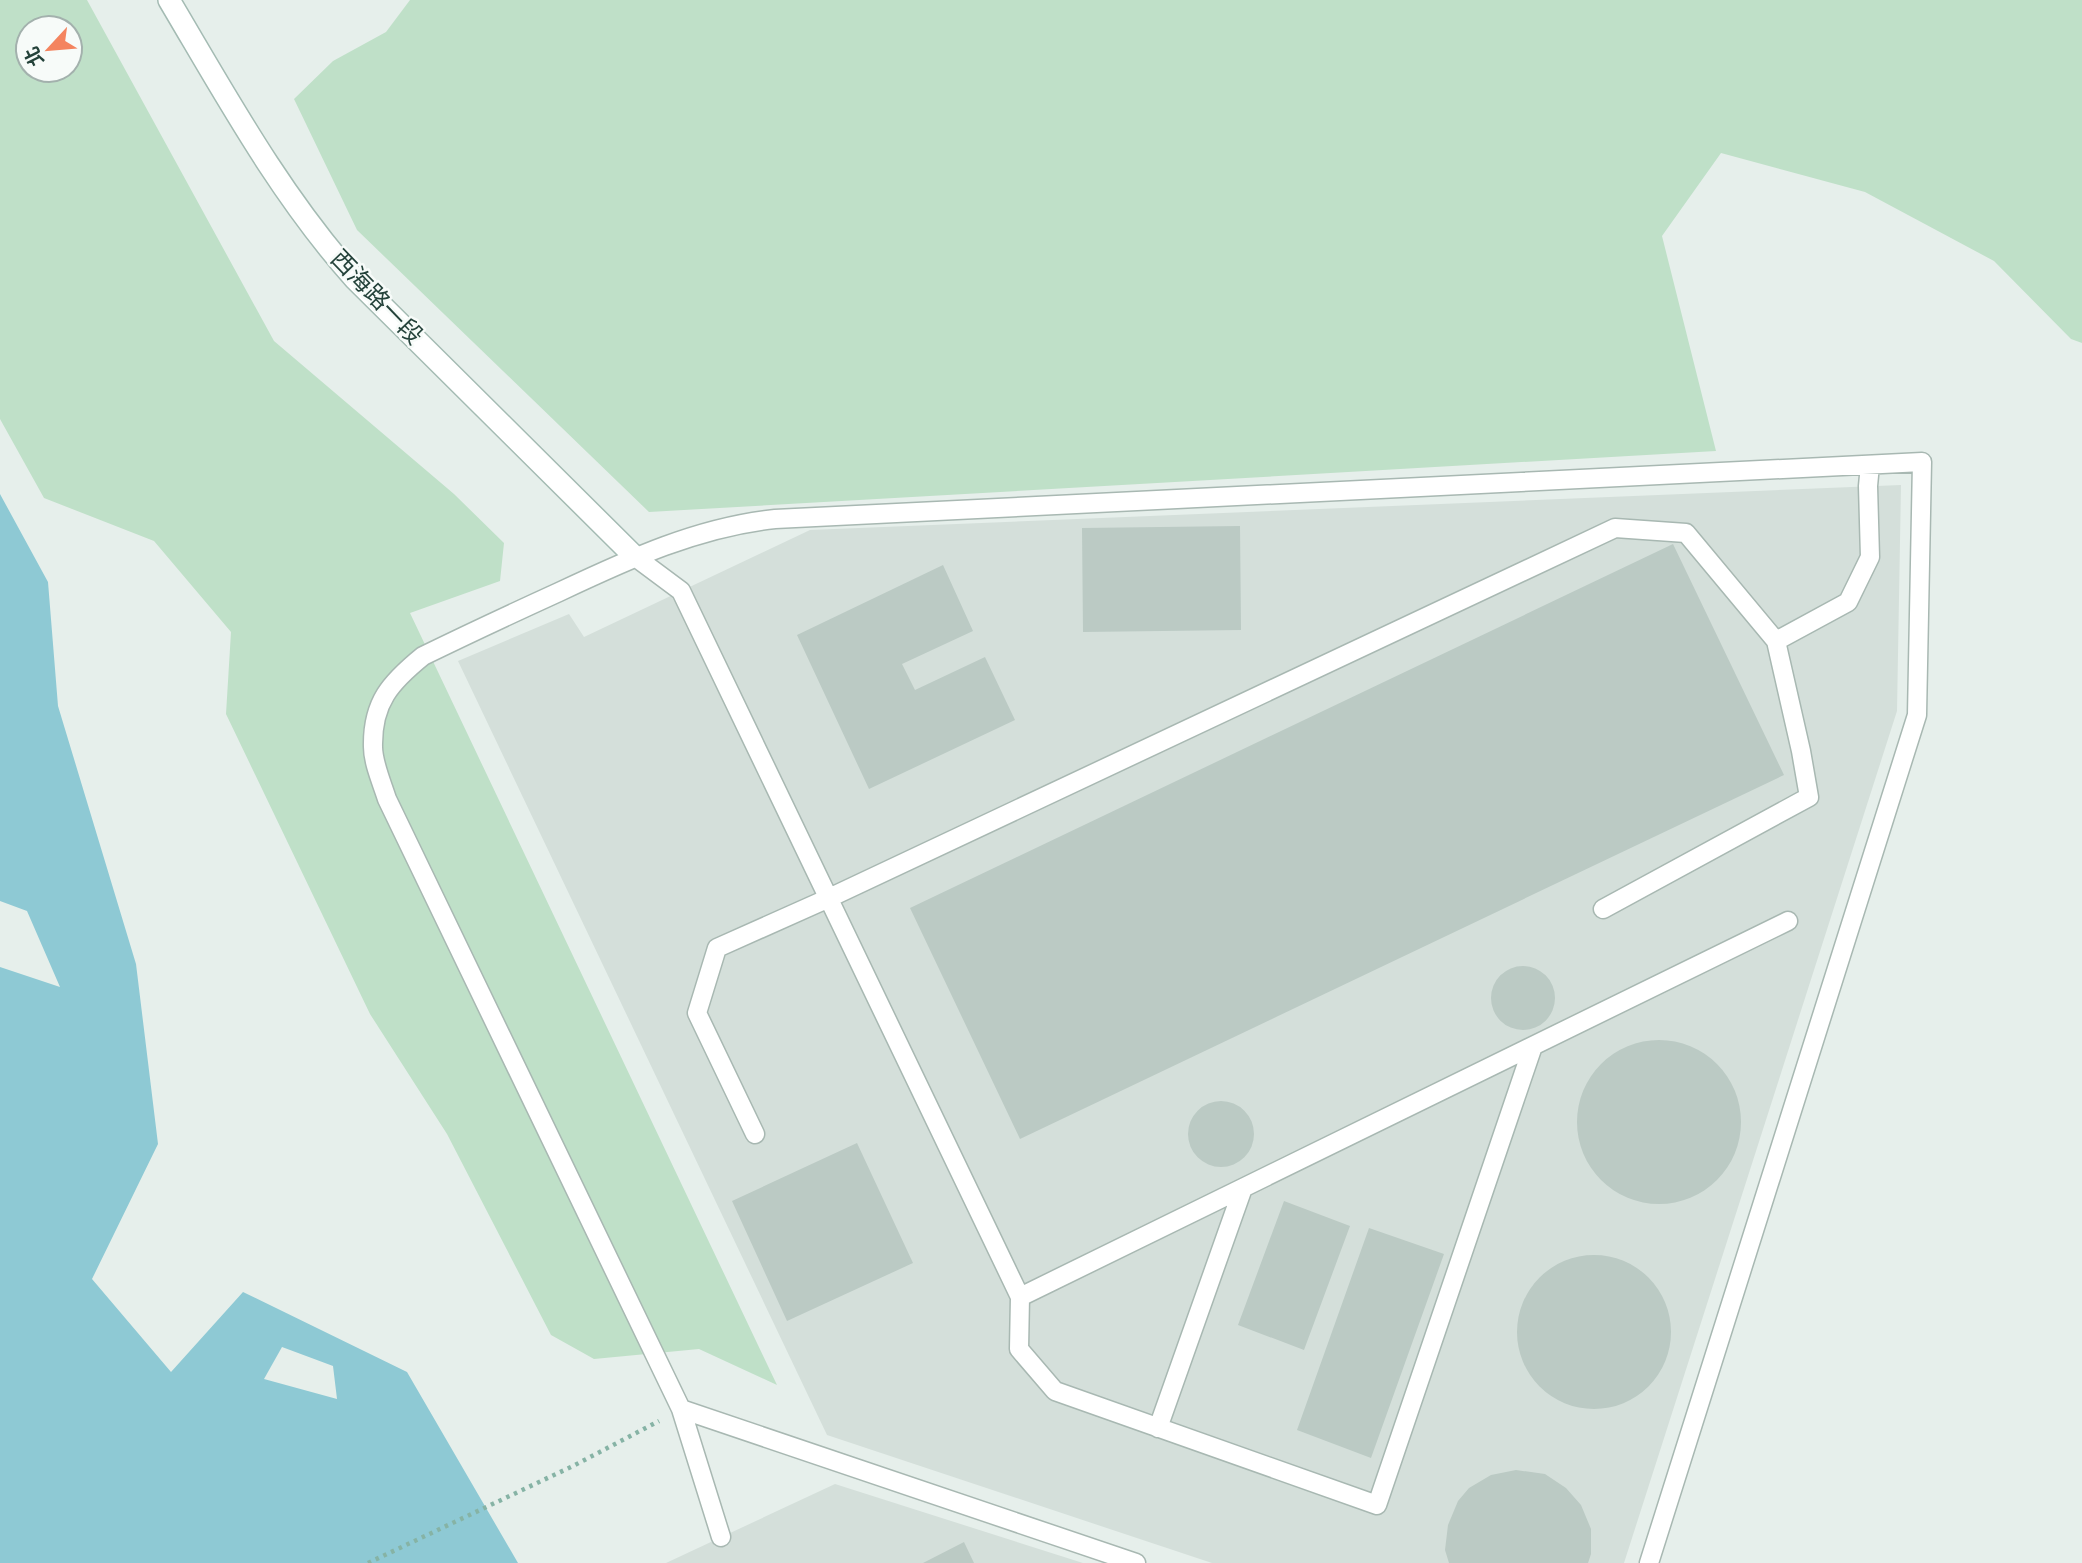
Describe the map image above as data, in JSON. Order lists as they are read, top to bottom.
{
  "streets": {
    "main road": ["西海路一段"]
  },
  "north": "bottom left"
}
